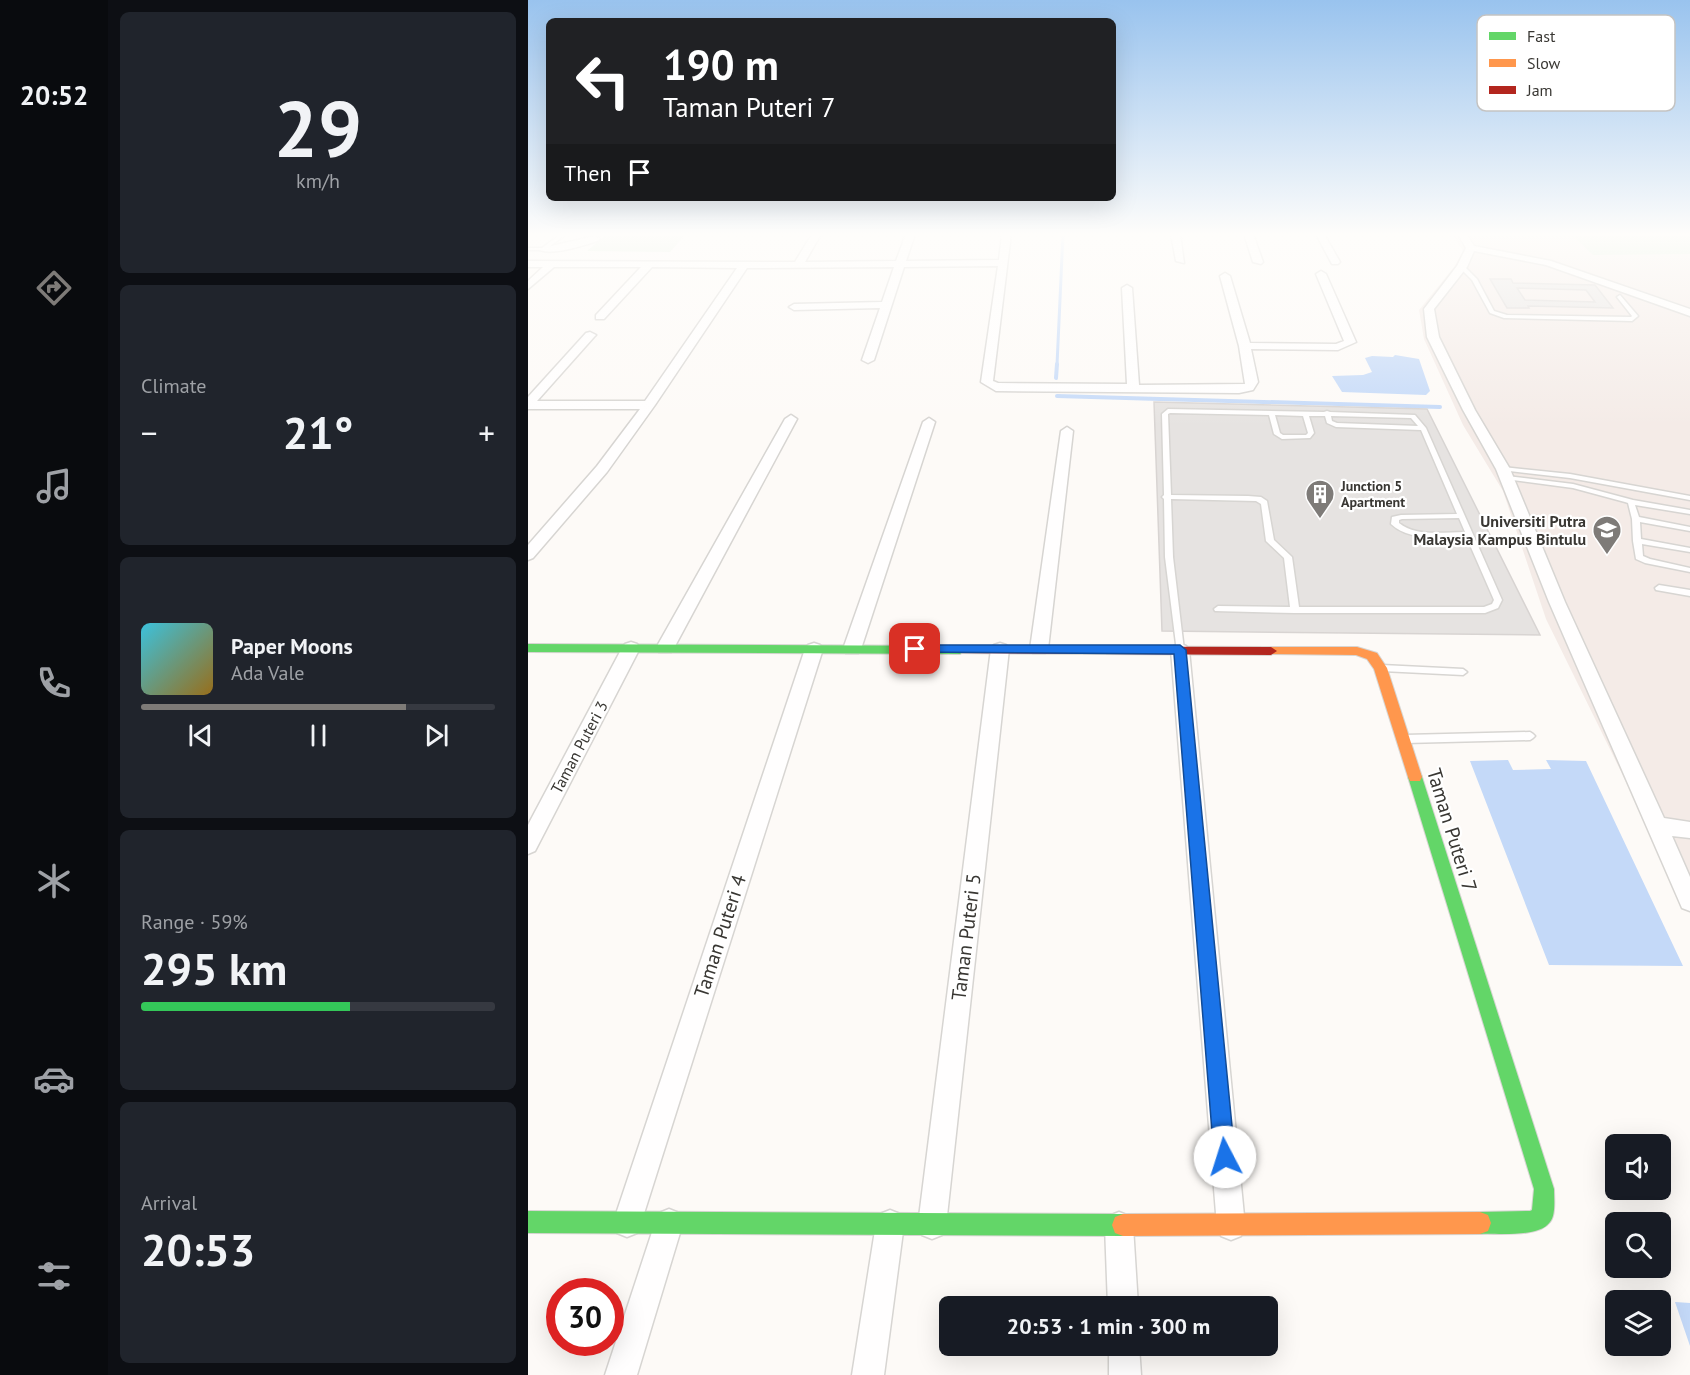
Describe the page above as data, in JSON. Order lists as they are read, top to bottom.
{
  "streets": {
    "street": [
      "Taman Puteri 3",
      "Taman Puteri 7",
      "Taman Puteri 4",
      "Taman Puteri 5"
    ]
  },
  "places": {
    "building": ["Junction 5 Apartment"],
    "school or university": ["Universiti Putra Malaysia Kampus Bintulu"]
  },
  "legend": ["Fast", "Slow", "Jam"],
  "page": {
    "tabs": "20:52",
    "tile": [
      ["29", "km/h"],
      "Climate",
      ["Range · 59%", "295 km"],
      ["Arrival", "20:53"]
    ],
    "turn": ["190 m", "Taman Puteri 7"],
    "then": "Then",
    "heat": ["−", "21°", "+"],
    "song": ["Paper Moons", "Ada Vale"],
    "limit": "30",
    "trip": "20:53 · 1 min · 300 m"
  }
}
